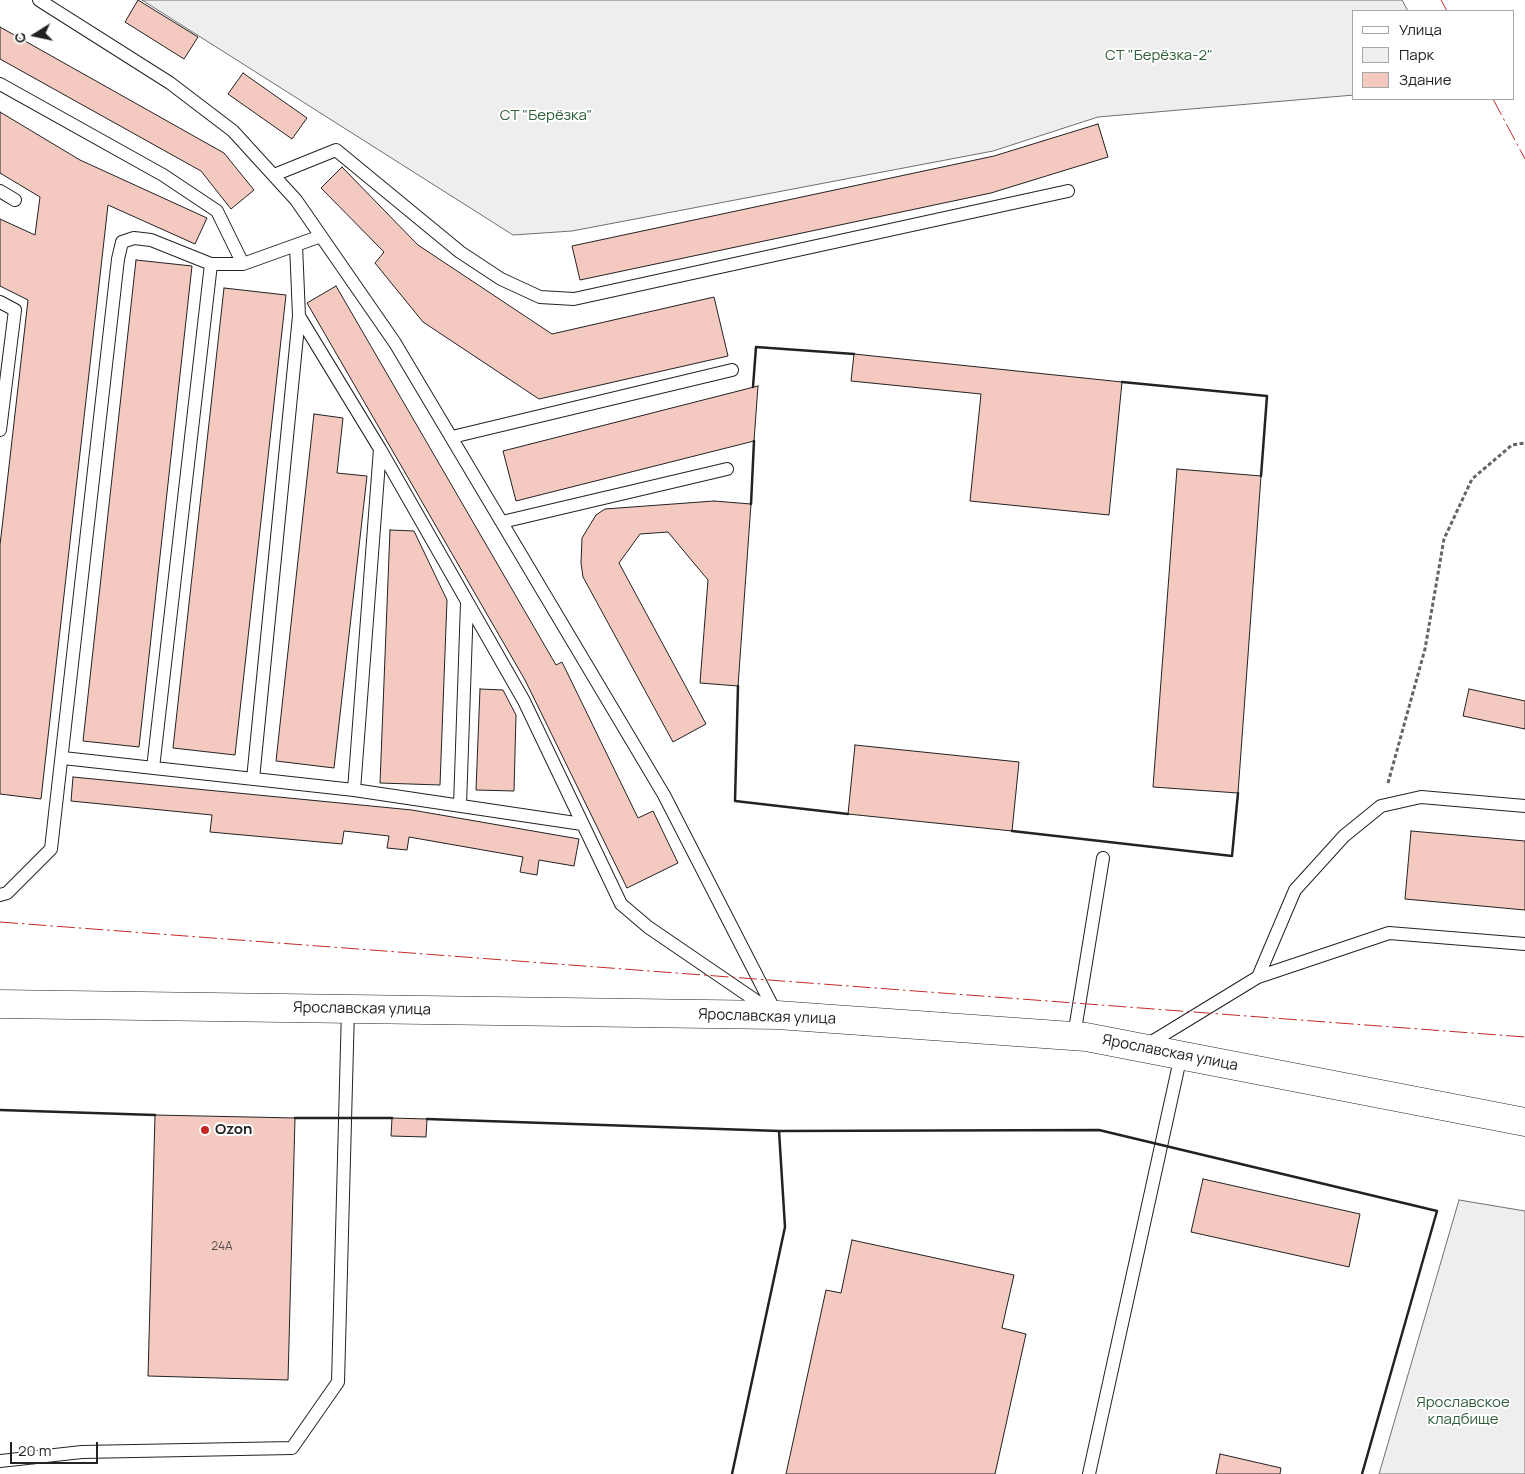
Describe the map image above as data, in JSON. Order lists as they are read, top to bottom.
{
  "streets": {
    "main road": ["Ярославская улица"]
  },
  "parks": ["СТ \"Берёзка-2\"", "СТ \"Берёзка\"", "Ярославское кладбище"],
  "places": ["Ozon"],
  "house_numbers": ["24А"],
  "legend": ["Улица", "Парк", "Здание"],
  "scale_bar": "20 m",
  "north": "left"
}
